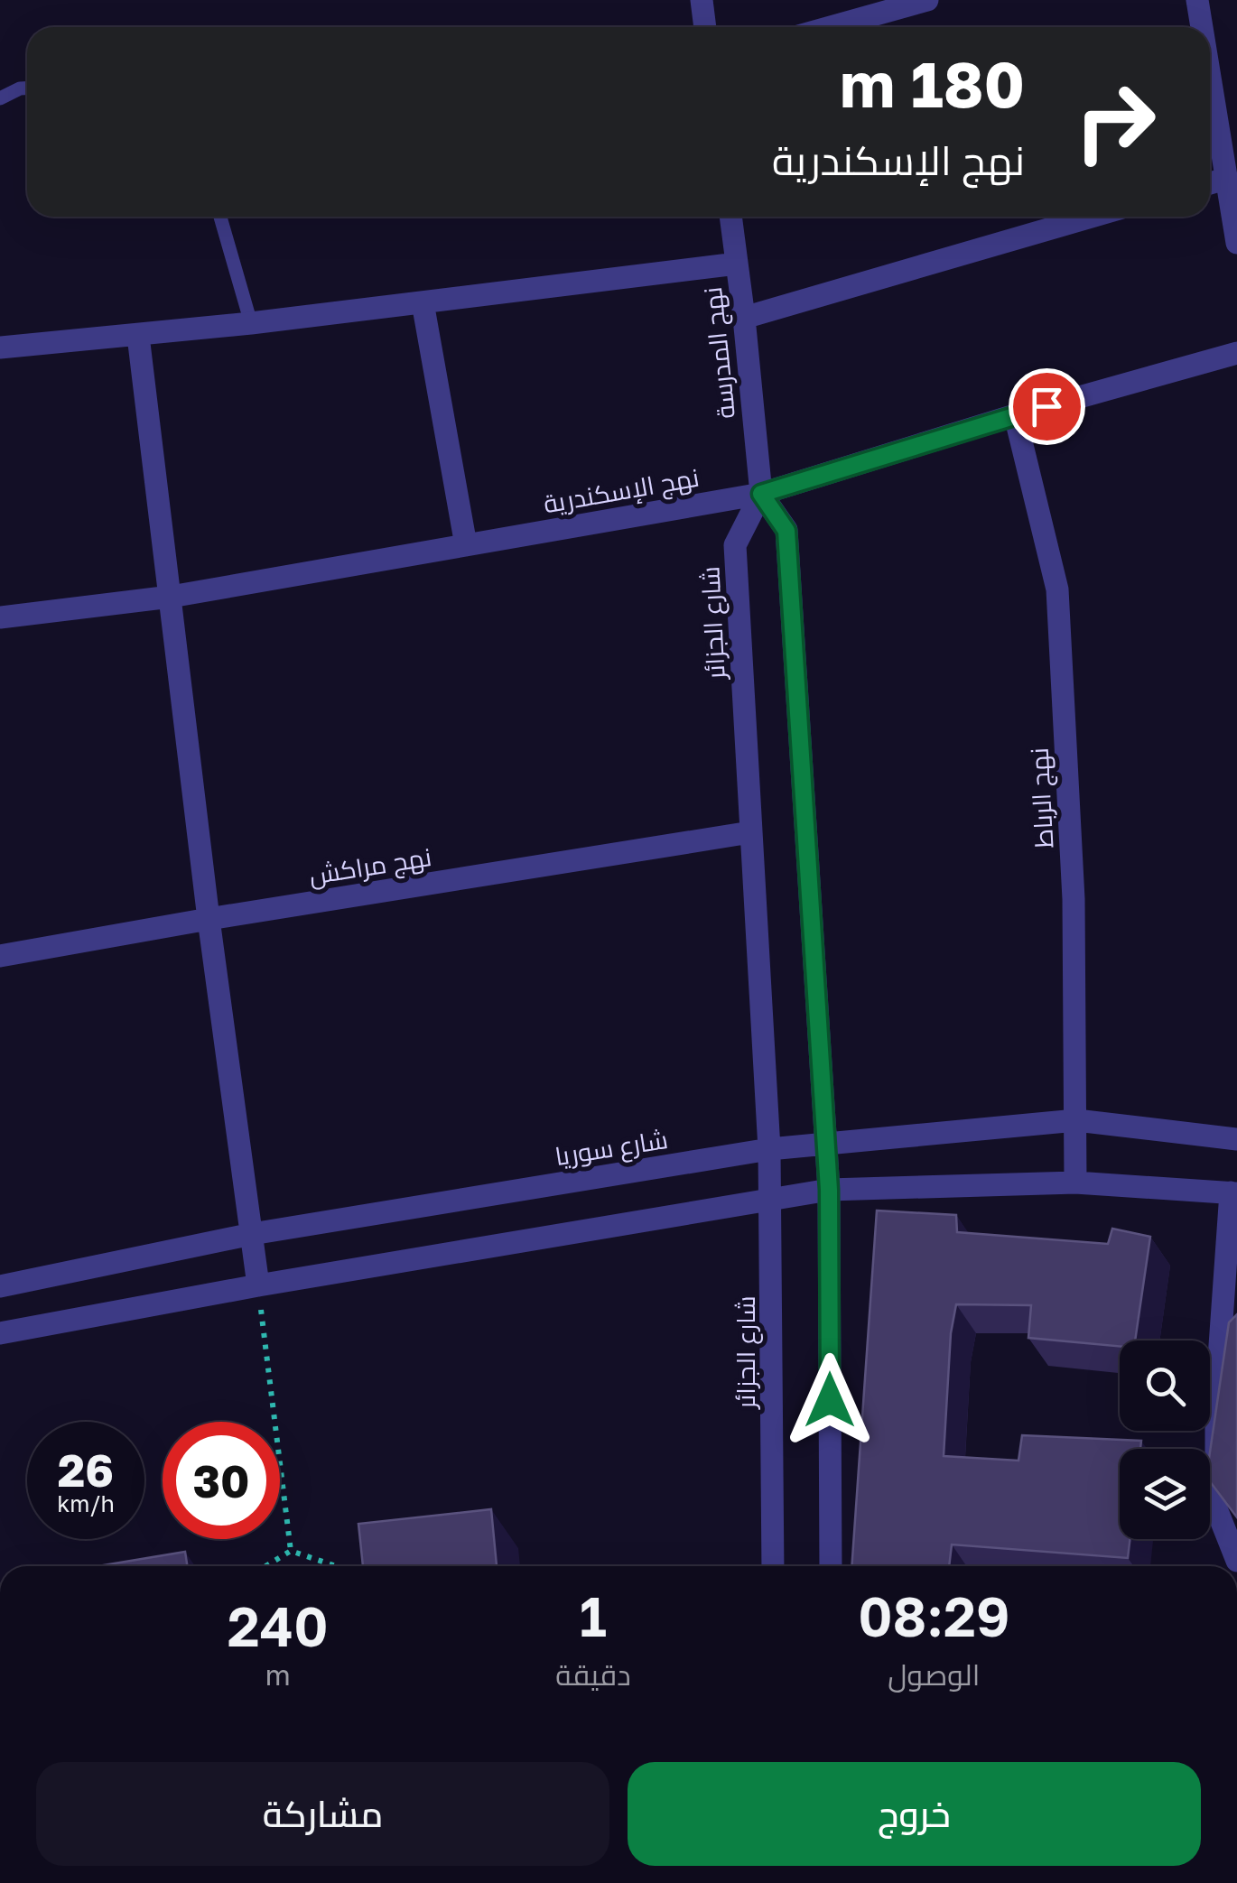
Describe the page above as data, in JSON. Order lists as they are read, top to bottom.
{
  "streets": {
    "street": [
      "نهج المدرسة",
      "نهج الإسكندرية",
      "شارع الجزائر",
      "نهج الرباط",
      "نهج مراكش",
      "شارع سوريا"
    ]
  },
  "crossings": [
    ["نهج المدرسة", "نهج الإسكندرية"],
    ["نهج المدرسة", "شارع الجزائر"],
    ["نهج الإسكندرية", "شارع الجزائر"],
    ["نهج الإسكندرية", "نهج الرباط"],
    ["شارع الجزائر", "نهج مراكش"],
    ["شارع الجزائر", "شارع سوريا"],
    ["نهج الرباط", "شارع سوريا"]
  ],
  "page": {
    "turn": ["180 m", "نهج الإسكندرية"],
    "speed": "26 km/h",
    "limit": "30",
    "eta": [
      "08:29",
      "الوصول",
      "1",
      "دقيقة",
      "240",
      "m"
    ],
    "buttons": ["خروج", "مشاركة"]
  }
}
